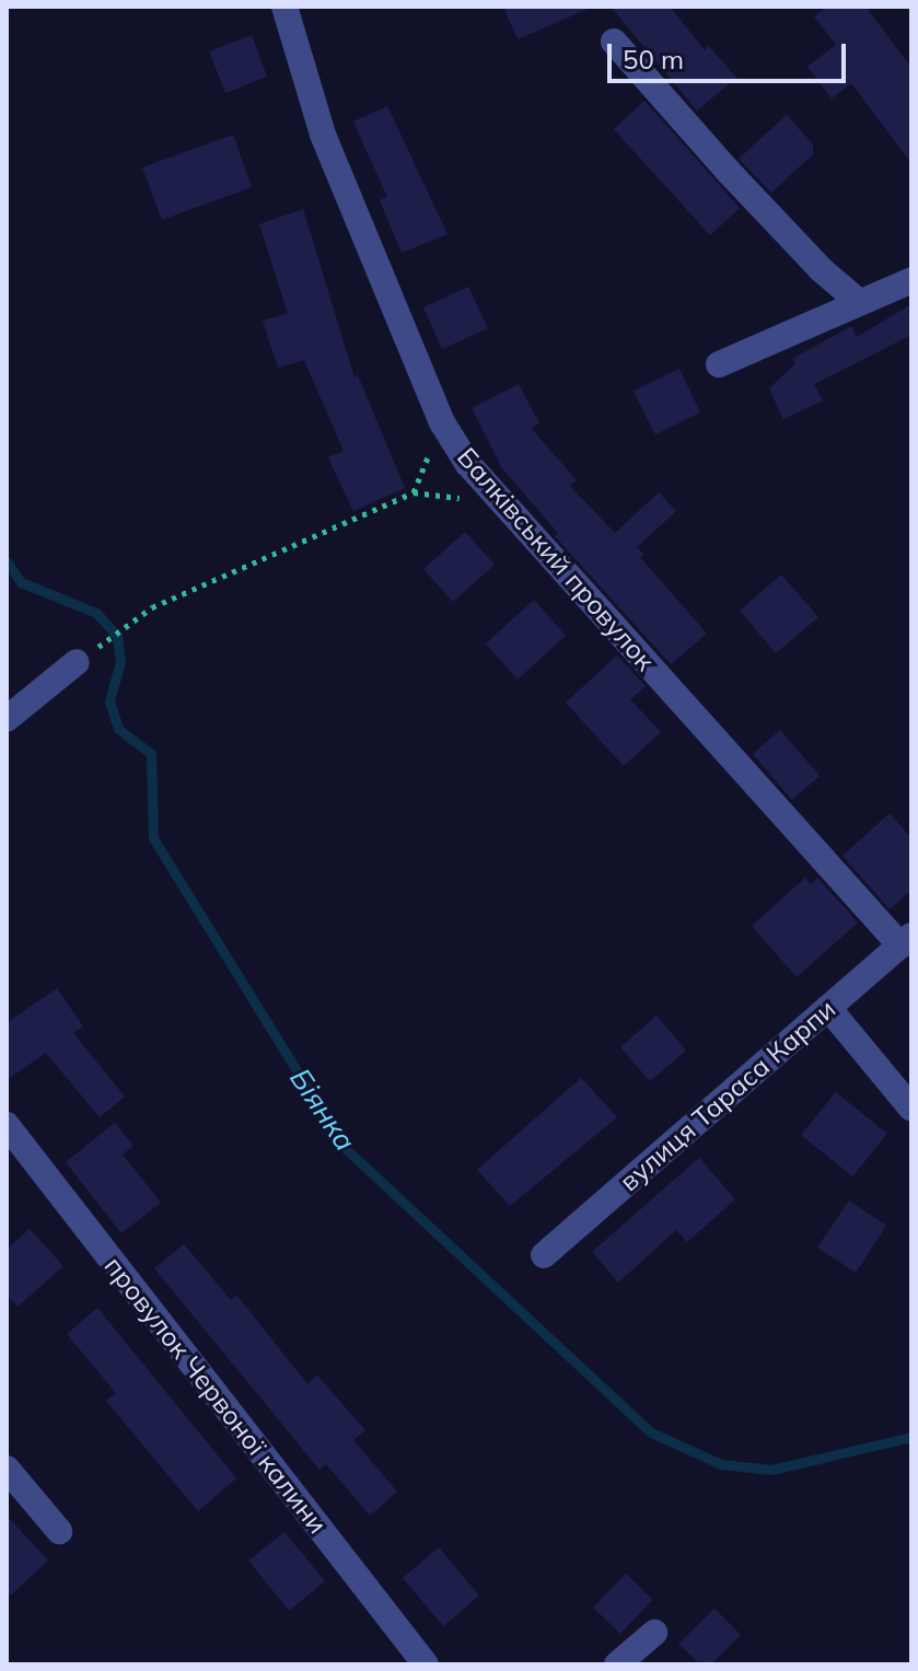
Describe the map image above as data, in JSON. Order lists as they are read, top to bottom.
{
  "streets": {
    "street": ["Балківський провулок", "вулиця Тараса Карпи", "провулок Червоної калини"]
  },
  "crossings": [
    ["Балківський провулок", "вулиця Тараса Карпи"]
  ],
  "water": ["Біянка"],
  "scale_bar": "50 m"
}
